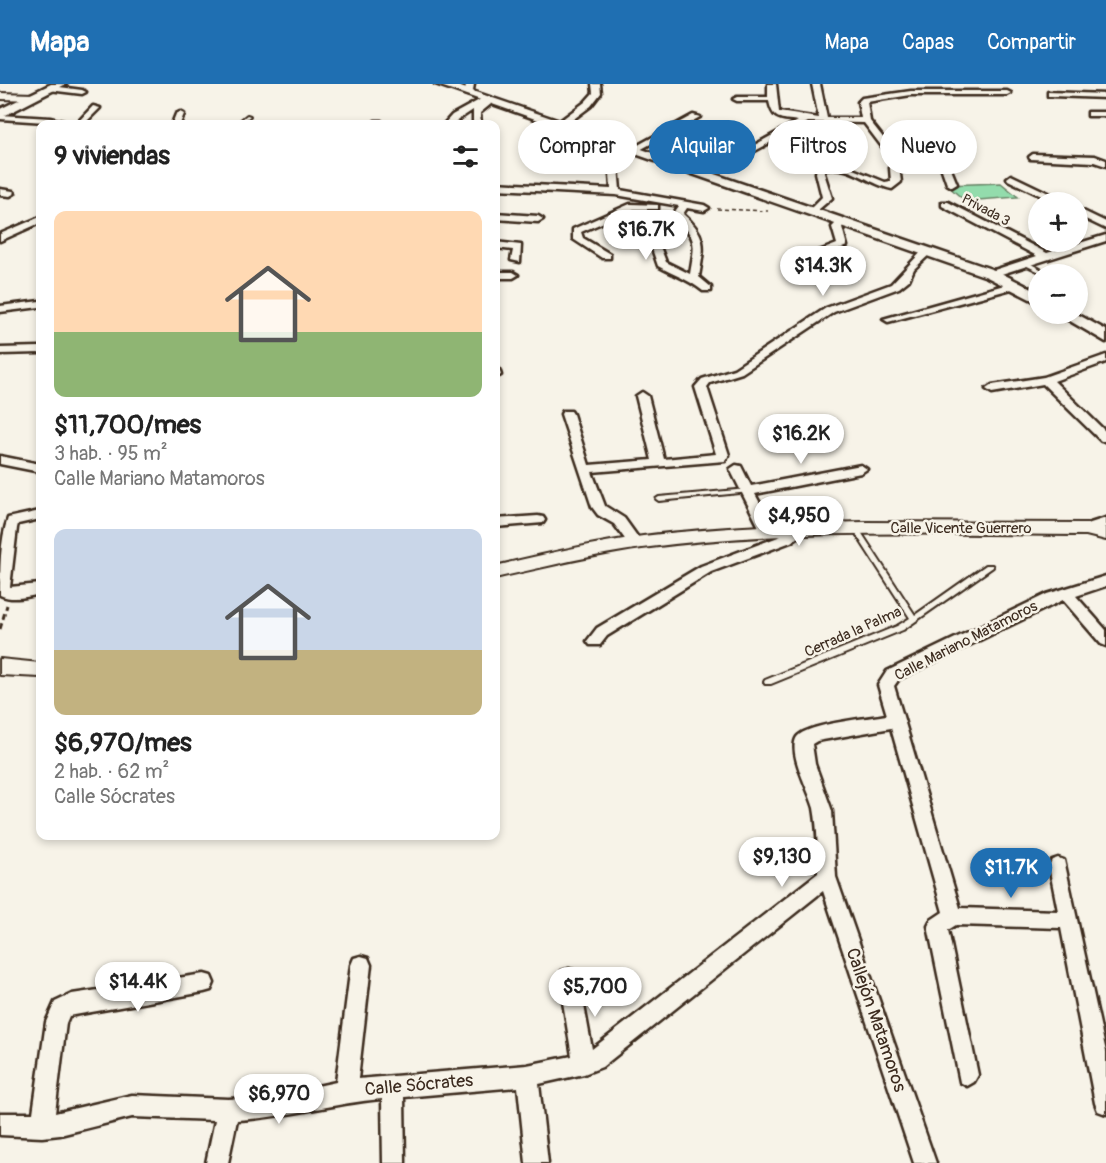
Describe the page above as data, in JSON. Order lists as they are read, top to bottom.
{
  "streets": {
    "street": [
      "Privada 3",
      "Calle Vicente Guerrero",
      "Calle Mariano Matamoros",
      "Callejón Matamoros",
      "Calle Sócrates"
    ],
    "lane": ["Cerrada la Palma"]
  },
  "crossings": [
    ["Calle Vicente Guerrero", "Cerrada la Palma"],
    ["Calle Mariano Matamoros", "Callejón Matamoros"],
    ["Callejón Matamoros", "Calle Sócrates"]
  ],
  "page": {
    "header": "Mapa",
    "nav": ["Mapa", "Capas", "Compartir"],
    "chip": [
      "Comprar",
      "Alquilar",
      "Filtros",
      "Nuevo"
    ],
    "heading": "9 viviendas",
    "map_buttons": ["+", "−"],
    "list": [
      {
        "name": "$11,700/mes",
        "note": "3 hab. · 95 m² · Calle Mariano Matamoros"
      },
      {
        "name": "$6,970/mes",
        "note": "2 hab. · 62 m² · Calle Sócrates"
      }
    ],
    "price": [
      "$16.7K",
      "$14.3K",
      "$16.2K",
      "$4,950",
      "$9,130",
      "$11.7K",
      "$14.4K",
      "$5,700",
      "$6,970"
    ]
  }
}
